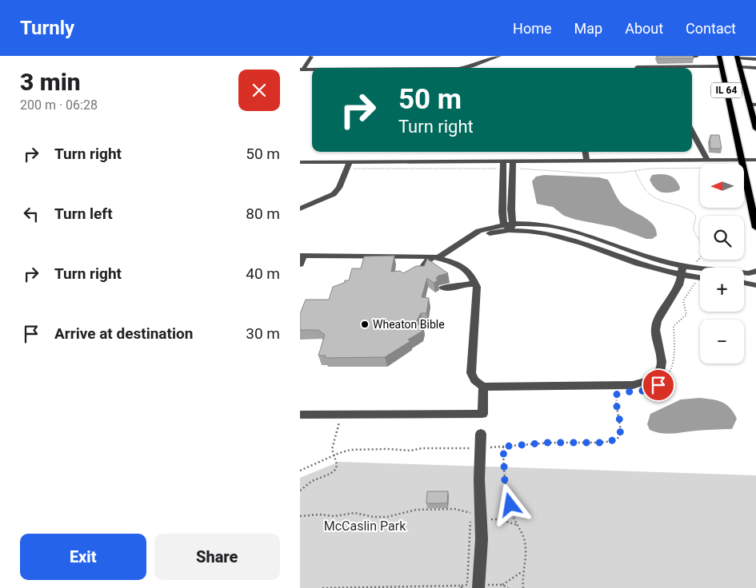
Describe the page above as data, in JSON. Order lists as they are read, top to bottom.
{
  "streets": {
    "main road": ["IL 64"]
  },
  "parks": ["McCaslin Park"],
  "places": ["Wheaton Bible"],
  "north": "left",
  "page": {
    "header": "Turnly",
    "nav": [
      "Home",
      "Map",
      "About",
      "Contact"
    ],
    "heading": ["3 min", "200 m · 06:28"],
    "turn": ["50 m", "Turn right"],
    "list": [
      {
        "name": "Turn right",
        "value": "50 m"
      },
      {
        "name": "Turn left",
        "value": "80 m"
      },
      {
        "name": "Turn right",
        "value": "40 m"
      },
      {
        "name": "Arrive at destination",
        "value": "30 m"
      }
    ],
    "map_buttons": ["+", "−"],
    "buttons": ["Exit", "Share"]
  }
}
